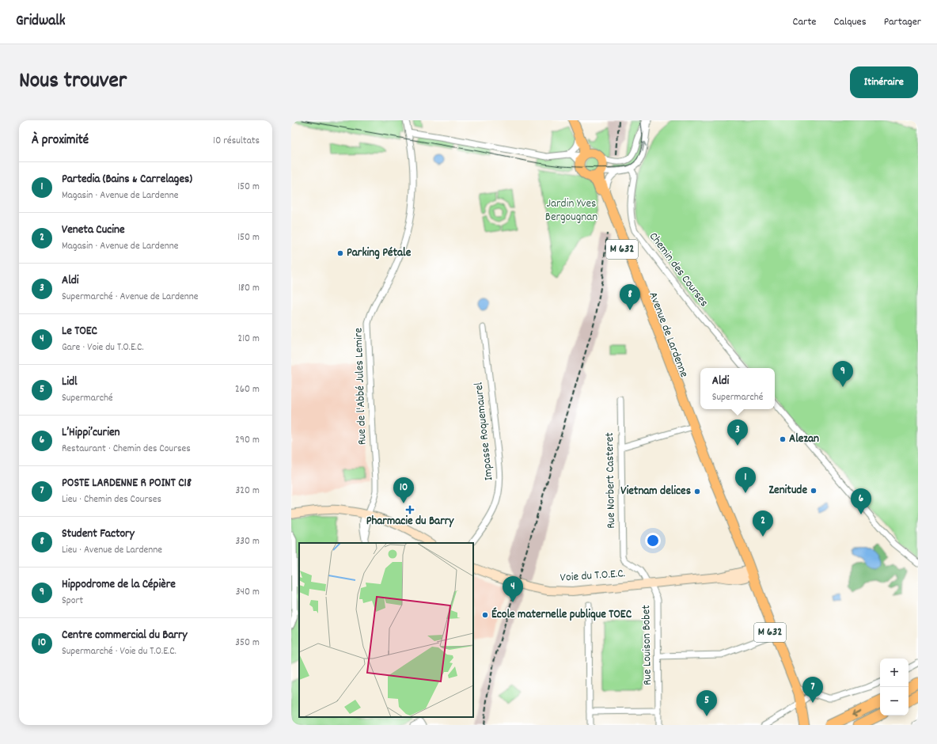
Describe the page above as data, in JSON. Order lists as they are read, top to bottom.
{
  "streets": {
    "main road": ["M 632", "Avenue de Lardenne"],
    "street": [
      "Chemin des Courses",
      "Rue de l'Abbé Jules Lemire",
      "Impasse Roquemaurel",
      "Rue Norbert Casteret",
      "Voie du T.O.E.C.",
      "Rue Louison Bobet"
    ]
  },
  "crossings": [
    ["Avenue de Lardenne", "Voie du T.O.E.C."],
    ["Rue Norbert Casteret", "Rue Louison Bobet"],
    ["Voie du T.O.E.C.", "Rue Louison Bobet"]
  ],
  "parks": ["Jardin Yves Bergougnan"],
  "places": {
    "other": [
      "Parking Pétale",
      "Alezan",
      "Zenitude",
      "Vietnam delices",
      "École maternelle publique TOEC"
    ],
    "health": ["Pharmacie du Barry"]
  },
  "page": {
    "header": "Gridwalk",
    "nav": ["Carte", "Calques", "Partager"],
    "title": "Nous trouver",
    "buttons": "Itinéraire",
    "heading": ["À proximité", "10 résultats"],
    "list": [
      {
        "mark": "1",
        "name": "Partedia (Bains & Carrelages)",
        "note": "Magasin · Avenue de Lardenne",
        "value": "150 m"
      },
      {
        "mark": "2",
        "name": "Veneta Cucine",
        "note": "Magasin · Avenue de Lardenne",
        "value": "150 m"
      },
      {
        "mark": "3",
        "name": "Aldi",
        "note": "Supermarché · Avenue de Lardenne",
        "value": "180 m"
      },
      {
        "mark": "4",
        "name": "Le TOEC",
        "note": "Gare · Voie du T.O.E.C.",
        "value": "210 m"
      },
      {
        "mark": "5",
        "name": "Lidl",
        "note": "Supermarché",
        "value": "260 m"
      },
      {
        "mark": "6",
        "name": "L’Hippi’curien",
        "note": "Restaurant · Chemin des Courses",
        "value": "290 m"
      },
      {
        "mark": "7",
        "name": "POSTE LARDENNE R POINT C18",
        "note": "Lieu · Chemin des Courses",
        "value": "320 m"
      },
      {
        "mark": "8",
        "name": "Student Factory",
        "note": "Lieu · Avenue de Lardenne",
        "value": "330 m"
      },
      {
        "mark": "9",
        "name": "Hippodrome de la Cépière",
        "note": "Sport",
        "value": "340 m"
      },
      {
        "mark": "10",
        "name": "Centre commercial du Barry",
        "note": "Supermarché · Voie du T.O.E.C.",
        "value": "350 m"
      }
    ],
    "pins": [
      "8",
      "9",
      "3",
      "1",
      "10",
      "6",
      "2",
      "4",
      "7",
      "5"
    ],
    "popup": ["Aldi", "Supermarché"],
    "map_buttons": ["+", "−"]
  }
}
